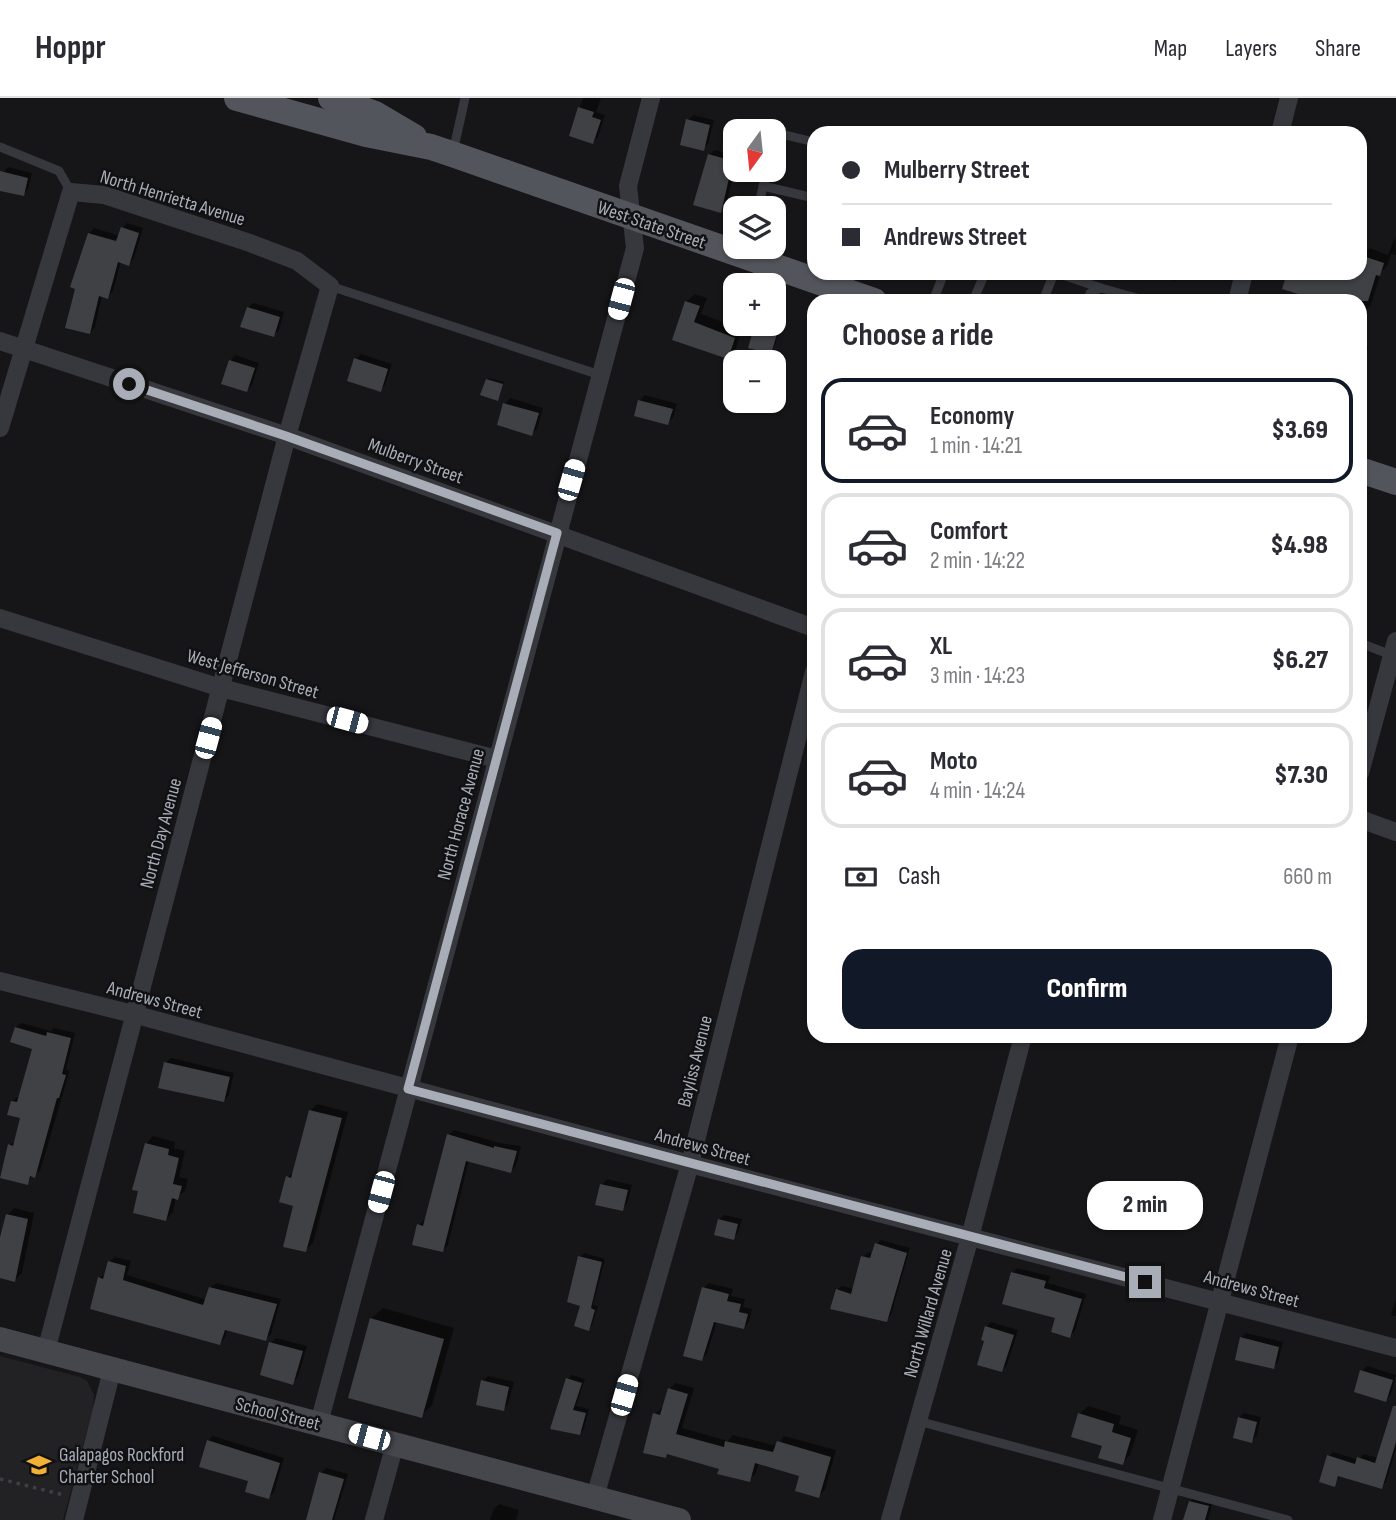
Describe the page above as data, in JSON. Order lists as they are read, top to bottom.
{
  "streets": {
    "main road": ["West State Street", "School Street"],
    "street": [
      "North Henrietta Avenue",
      "Mulberry Street",
      "West Jefferson Street",
      "North Horace Avenue",
      "North Day Avenue",
      "Andrews Street",
      "Bayliss Avenue",
      "North Willard Avenue"
    ]
  },
  "crossings": [
    ["North Henrietta Avenue", "Mulberry Street"],
    ["North Henrietta Avenue", "North Day Avenue"],
    ["West State Street", "North Horace Avenue"],
    ["Mulberry Street", "North Horace Avenue"],
    ["Mulberry Street", "North Day Avenue"],
    ["West Jefferson Street", "North Horace Avenue"],
    ["West Jefferson Street", "North Day Avenue"],
    ["North Horace Avenue", "Andrews Street"],
    ["North Horace Avenue", "School Street"],
    ["North Day Avenue", "Andrews Street"],
    ["North Day Avenue", "School Street"],
    ["Andrews Street", "Bayliss Avenue"],
    ["Andrews Street", "North Willard Avenue"],
    ["Bayliss Avenue", "School Street"]
  ],
  "places": {
    "school or university": ["Galapagos Rockford Charter School"]
  },
  "north": "bottom",
  "page": {
    "header": "Hoppr",
    "nav": ["Map", "Layers", "Share"],
    "map_buttons": ["+", "−"],
    "banner": ["Mulberry Street", "Andrews Street"],
    "heading": "Choose a ride",
    "list": [
      {
        "name": "Economy",
        "note": "1 min · 14:21",
        "value": "$3.69"
      },
      {
        "name": "Comfort",
        "note": "2 min · 14:22",
        "value": "$4.98"
      },
      {
        "name": "XL",
        "note": "3 min · 14:23",
        "value": "$6.27"
      },
      {
        "name": "Moto",
        "note": "4 min · 14:24",
        "value": "$7.30"
      }
    ],
    "pay": ["Cash", "660 m"],
    "buttons": "Confirm",
    "bubble": "2 min"
  }
}
